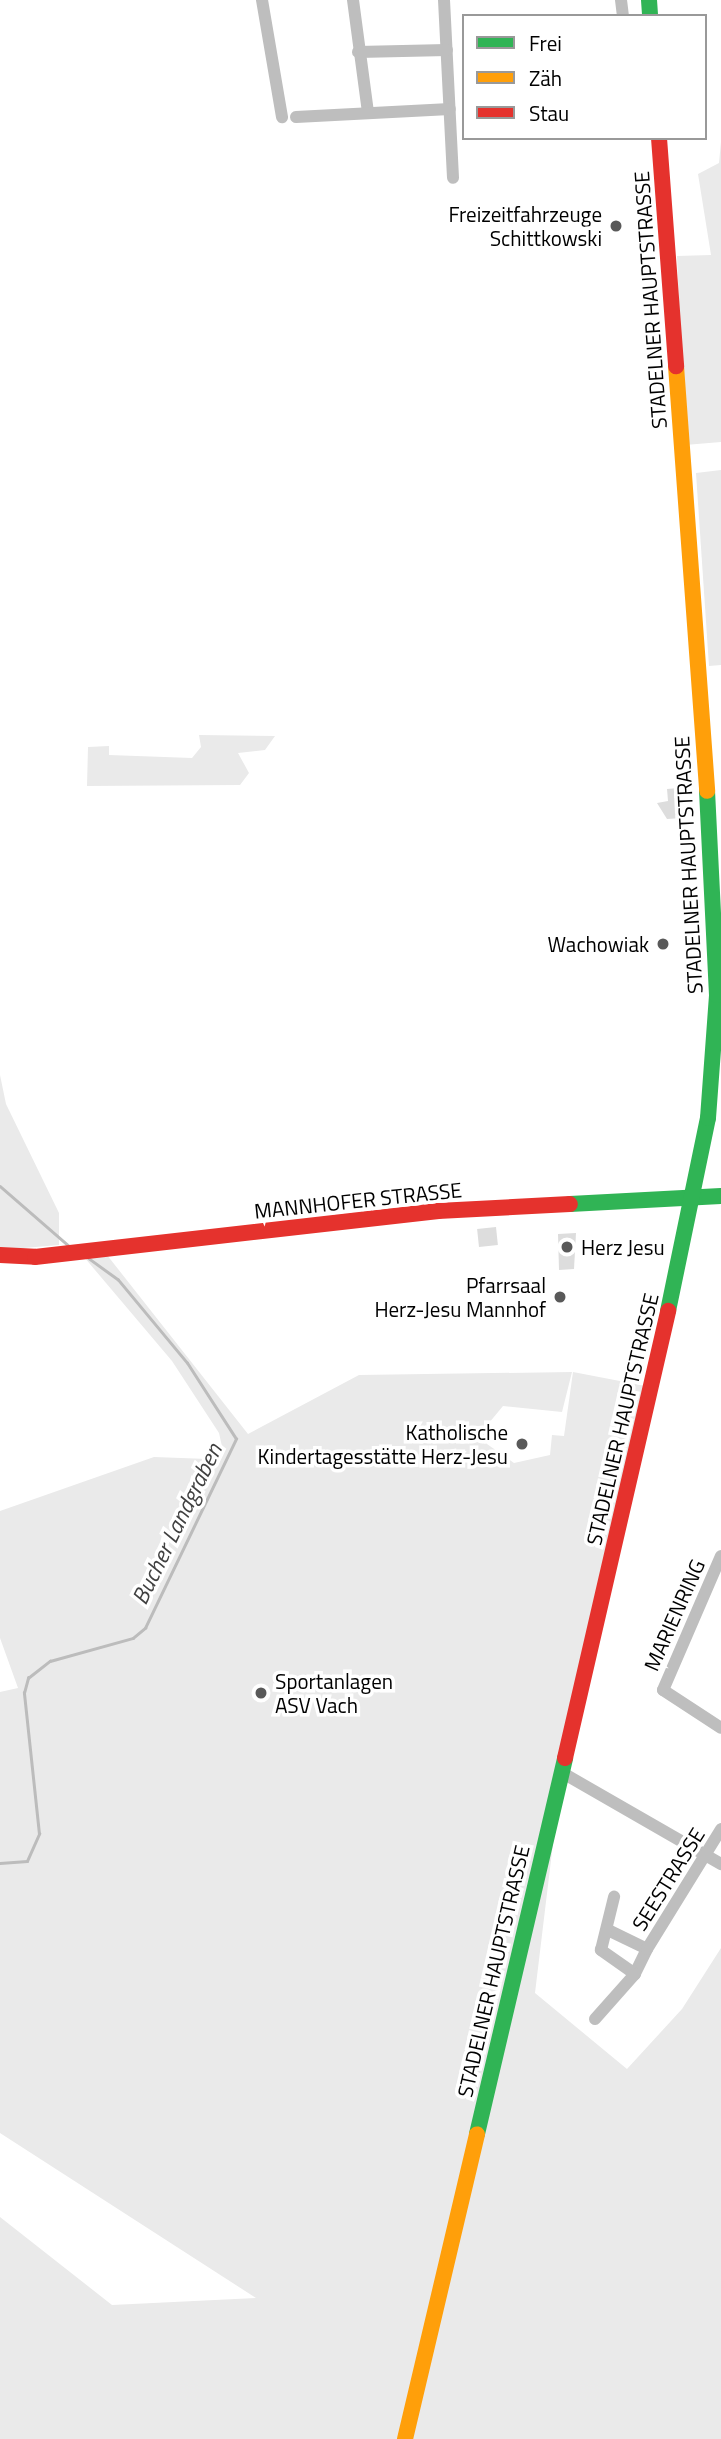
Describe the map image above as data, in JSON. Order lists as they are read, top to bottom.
{
  "streets": {
    "main road": ["STADELNER HAUPTSTRASSE", "MANNHOFER STRASSE"],
    "street": ["MARIENRING", "SEESTRASSE"]
  },
  "crossings": [
    ["STADELNER HAUPTSTRASSE", "MANNHOFER STRASSE"]
  ],
  "water": ["Bucher Landgraben"],
  "places": [
    "Freizeitfahrzeuge Schittkowski",
    "Wachowiak",
    "Herz Jesu",
    "Pfarrsaal Herz-Jesu Mannhof",
    "Katholische Kindertagesstätte Herz-Jesu",
    "Sportanlagen ASV Vach"
  ],
  "legend": ["Frei", "Zäh", "Stau"]
}
